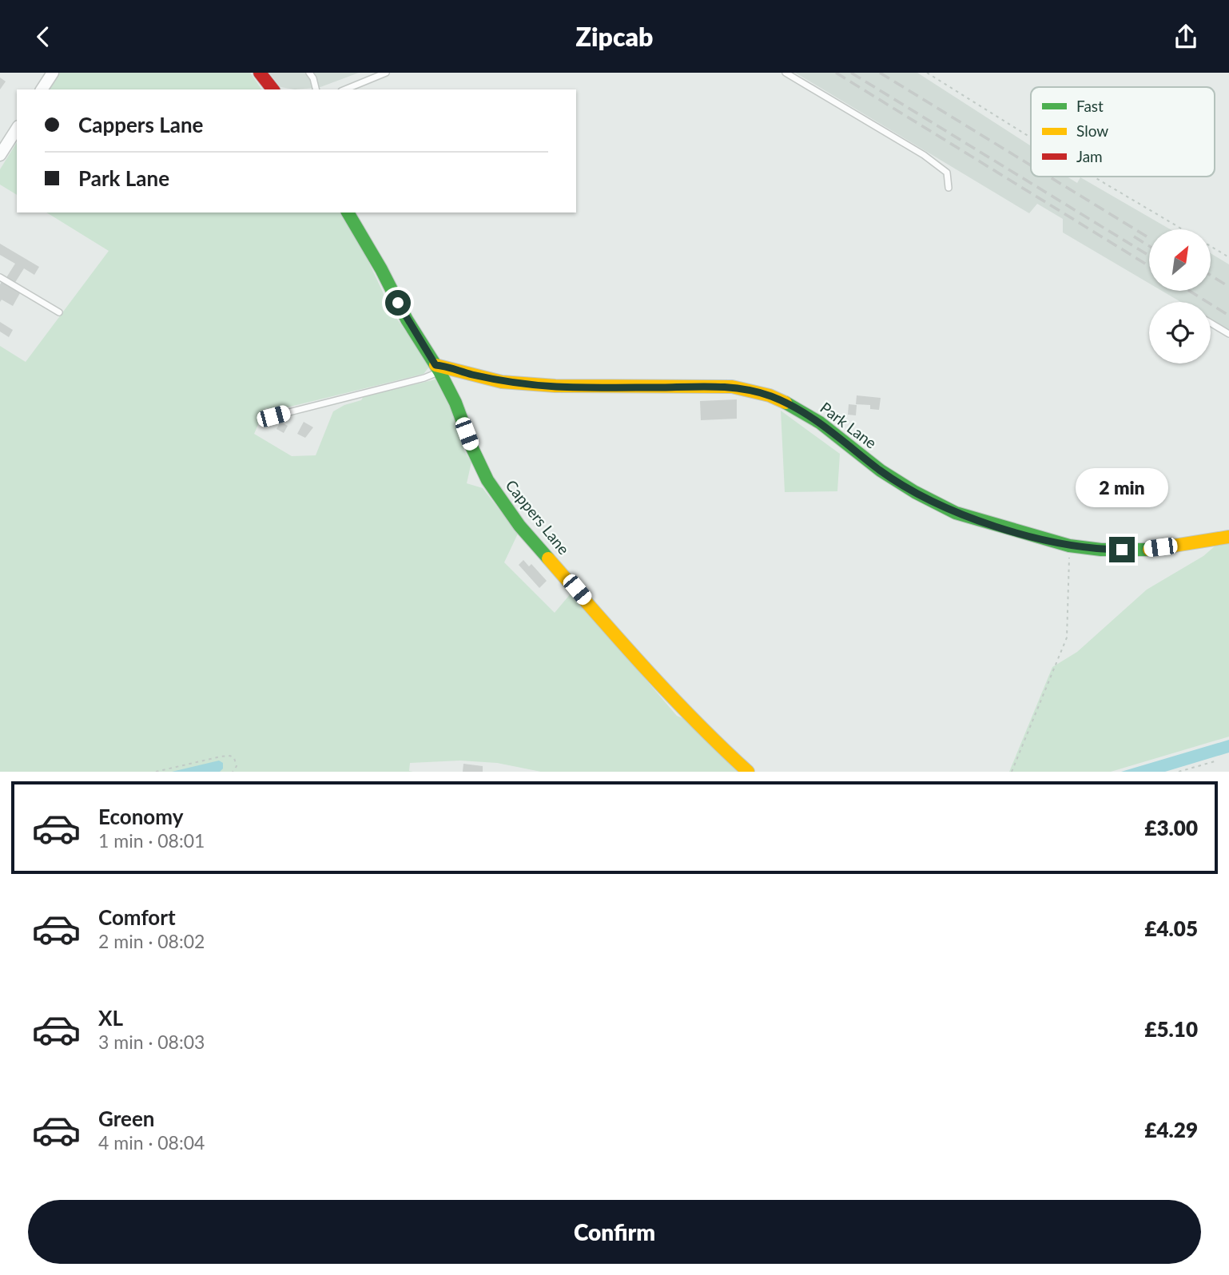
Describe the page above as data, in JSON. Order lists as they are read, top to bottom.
{
  "streets": {
    "street": ["Park Lane", "Cappers Lane"]
  },
  "crossings": [
    ["Park Lane", "Cappers Lane"]
  ],
  "legend": ["Fast", "Slow", "Jam"],
  "north": "top right",
  "page": {
    "header": "Zipcab",
    "banner": ["Cappers Lane", "Park Lane"],
    "bubble": "2 min",
    "list": [
      {
        "name": "Economy",
        "note": "1 min · 08:01",
        "value": "£3.00"
      },
      {
        "name": "Comfort",
        "note": "2 min · 08:02",
        "value": "£4.05"
      },
      {
        "name": "XL",
        "note": "3 min · 08:03",
        "value": "£5.10"
      },
      {
        "name": "Green",
        "note": "4 min · 08:04",
        "value": "£4.29"
      }
    ],
    "buttons": "Confirm"
  }
}
